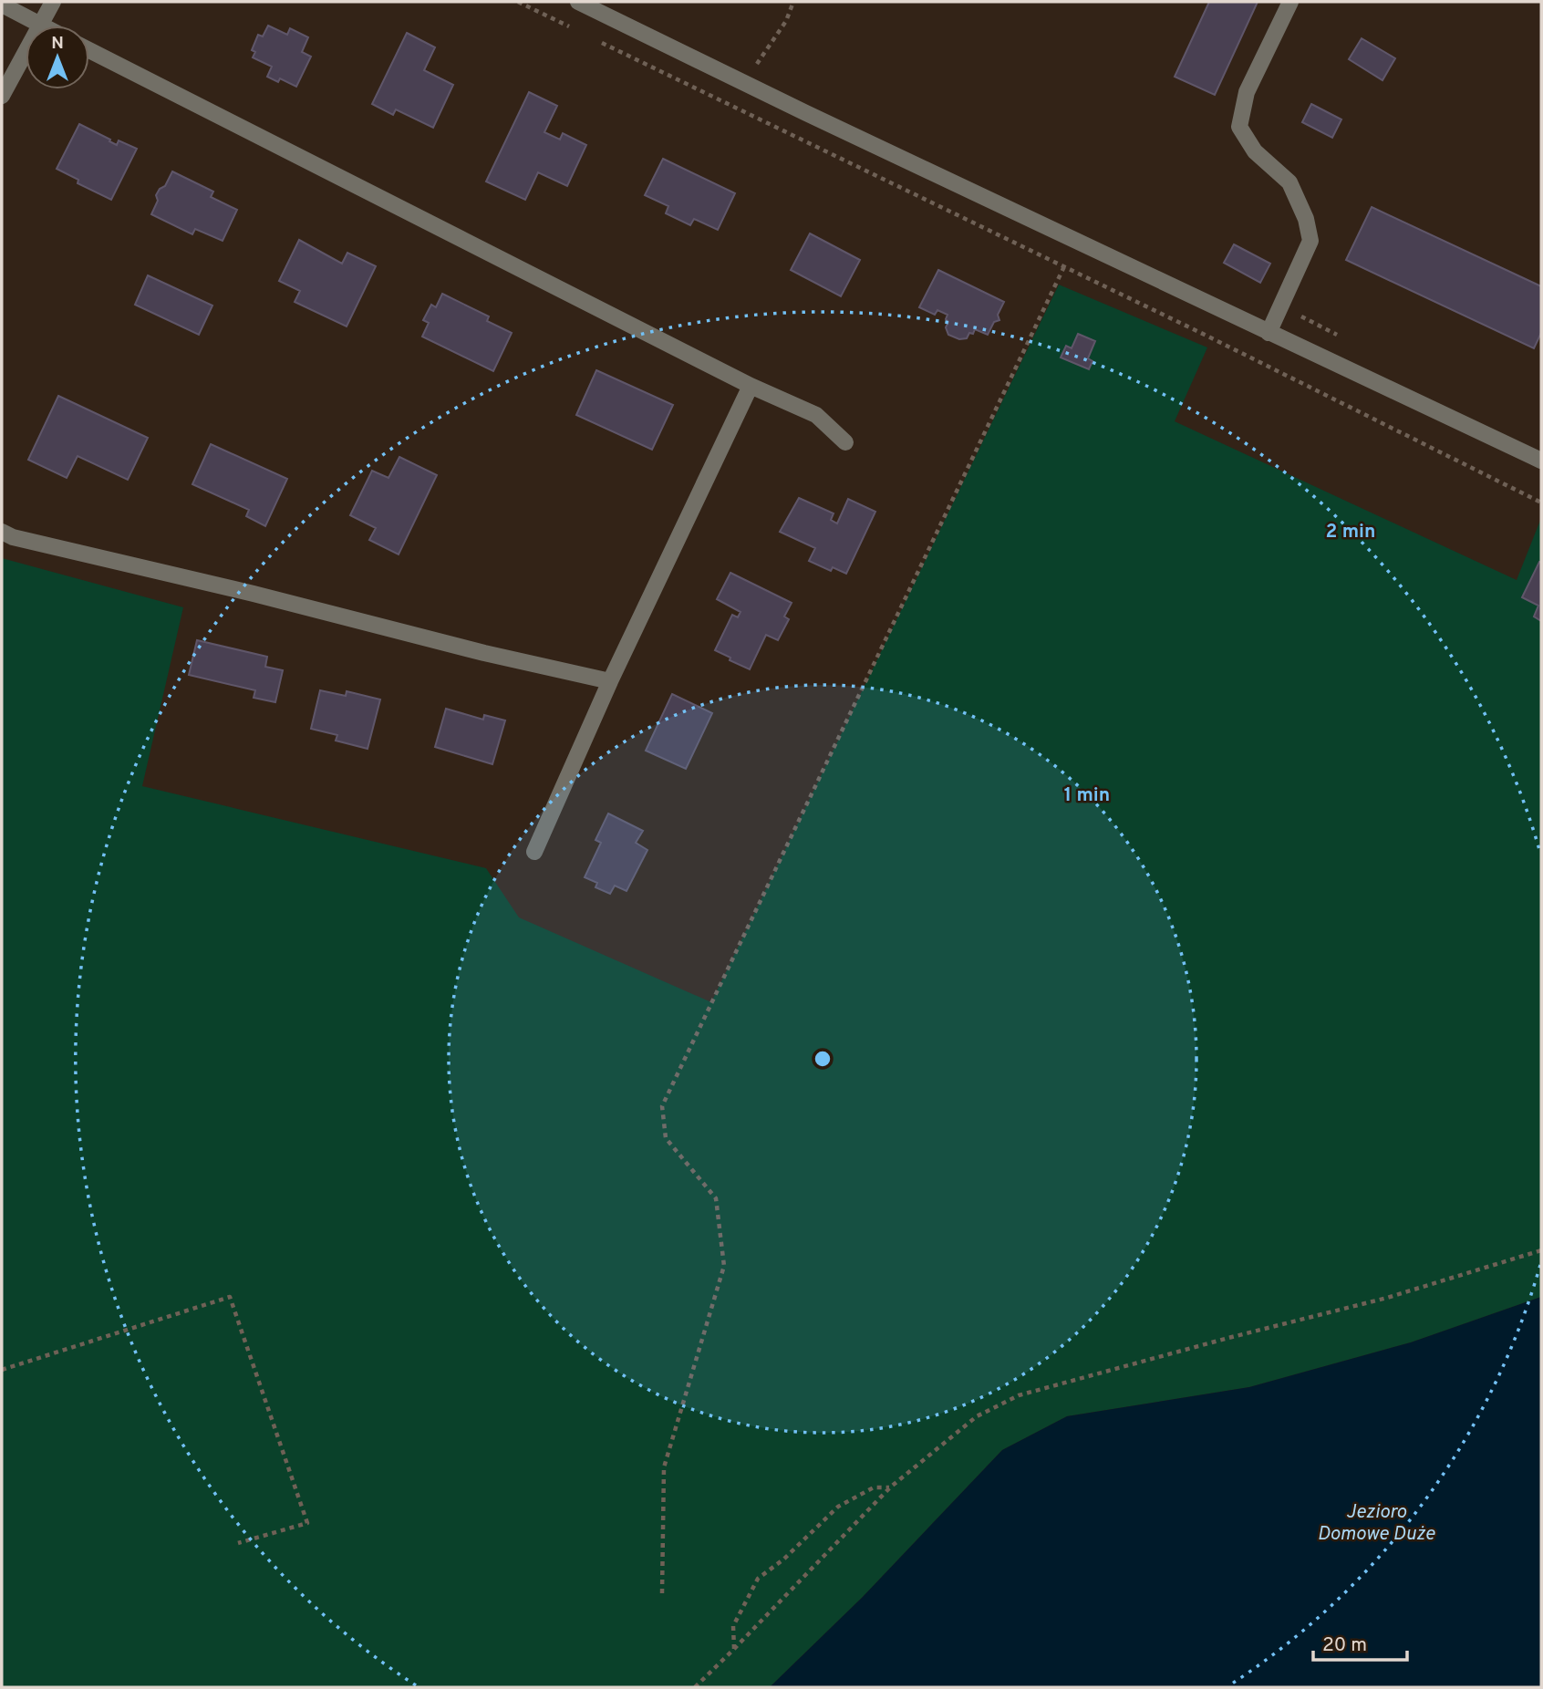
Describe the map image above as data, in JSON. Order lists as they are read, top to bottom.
{
  "water": ["Jezioro Domowe Duże"],
  "scale_bar": "20 m",
  "north": "top",
  "rings": ["2 min", "1 min"]
}
